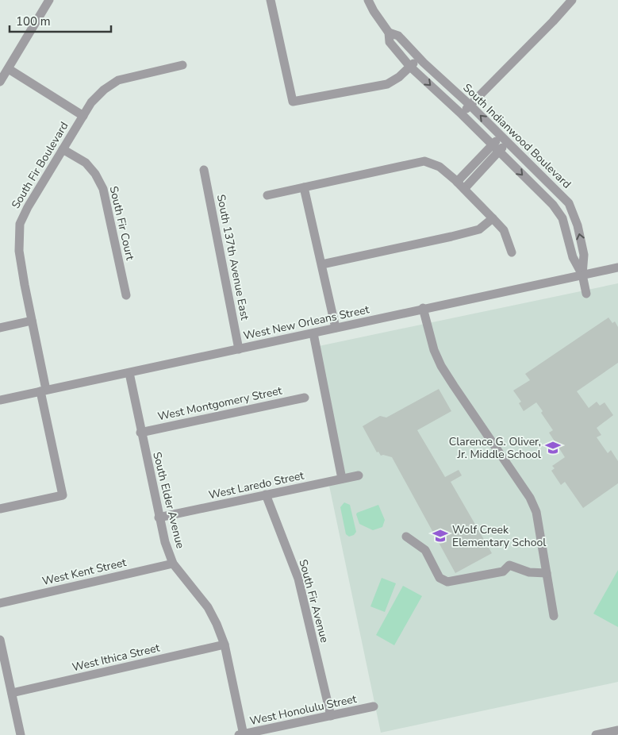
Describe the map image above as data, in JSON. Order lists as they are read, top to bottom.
{
  "streets": {
    "street": [
      "South Indianwood Boulevard",
      "South Fir Boulevard",
      "South Fir Court",
      "South 137th Avenue East",
      "West New Orleans Street",
      "West Montgomery Street",
      "West Laredo Street",
      "South Elder Avenue",
      "West Kent Street",
      "South Fir Avenue",
      "West Ithica Street",
      "West Honolulu Street"
    ]
  },
  "crossings": [
    ["South Indianwood Boulevard", "West New Orleans Street"],
    ["South Fir Boulevard", "South Fir Court"],
    ["South Fir Boulevard", "West New Orleans Street"],
    ["South 137th Avenue East", "West New Orleans Street"],
    ["West New Orleans Street", "South Elder Avenue"],
    ["West Montgomery Street", "South Elder Avenue"],
    ["West Laredo Street", "South Elder Avenue"],
    ["West Laredo Street", "South Fir Avenue"],
    ["South Elder Avenue", "West Kent Street"],
    ["South Elder Avenue", "West Ithica Street"],
    ["South Elder Avenue", "West Honolulu Street"],
    ["South Fir Avenue", "West Honolulu Street"]
  ],
  "places": {
    "school or university": ["Clarence G. Oliver, Jr. Middle School", "Wolf Creek Elementary School"]
  },
  "scale_bar": "100 m"
}
